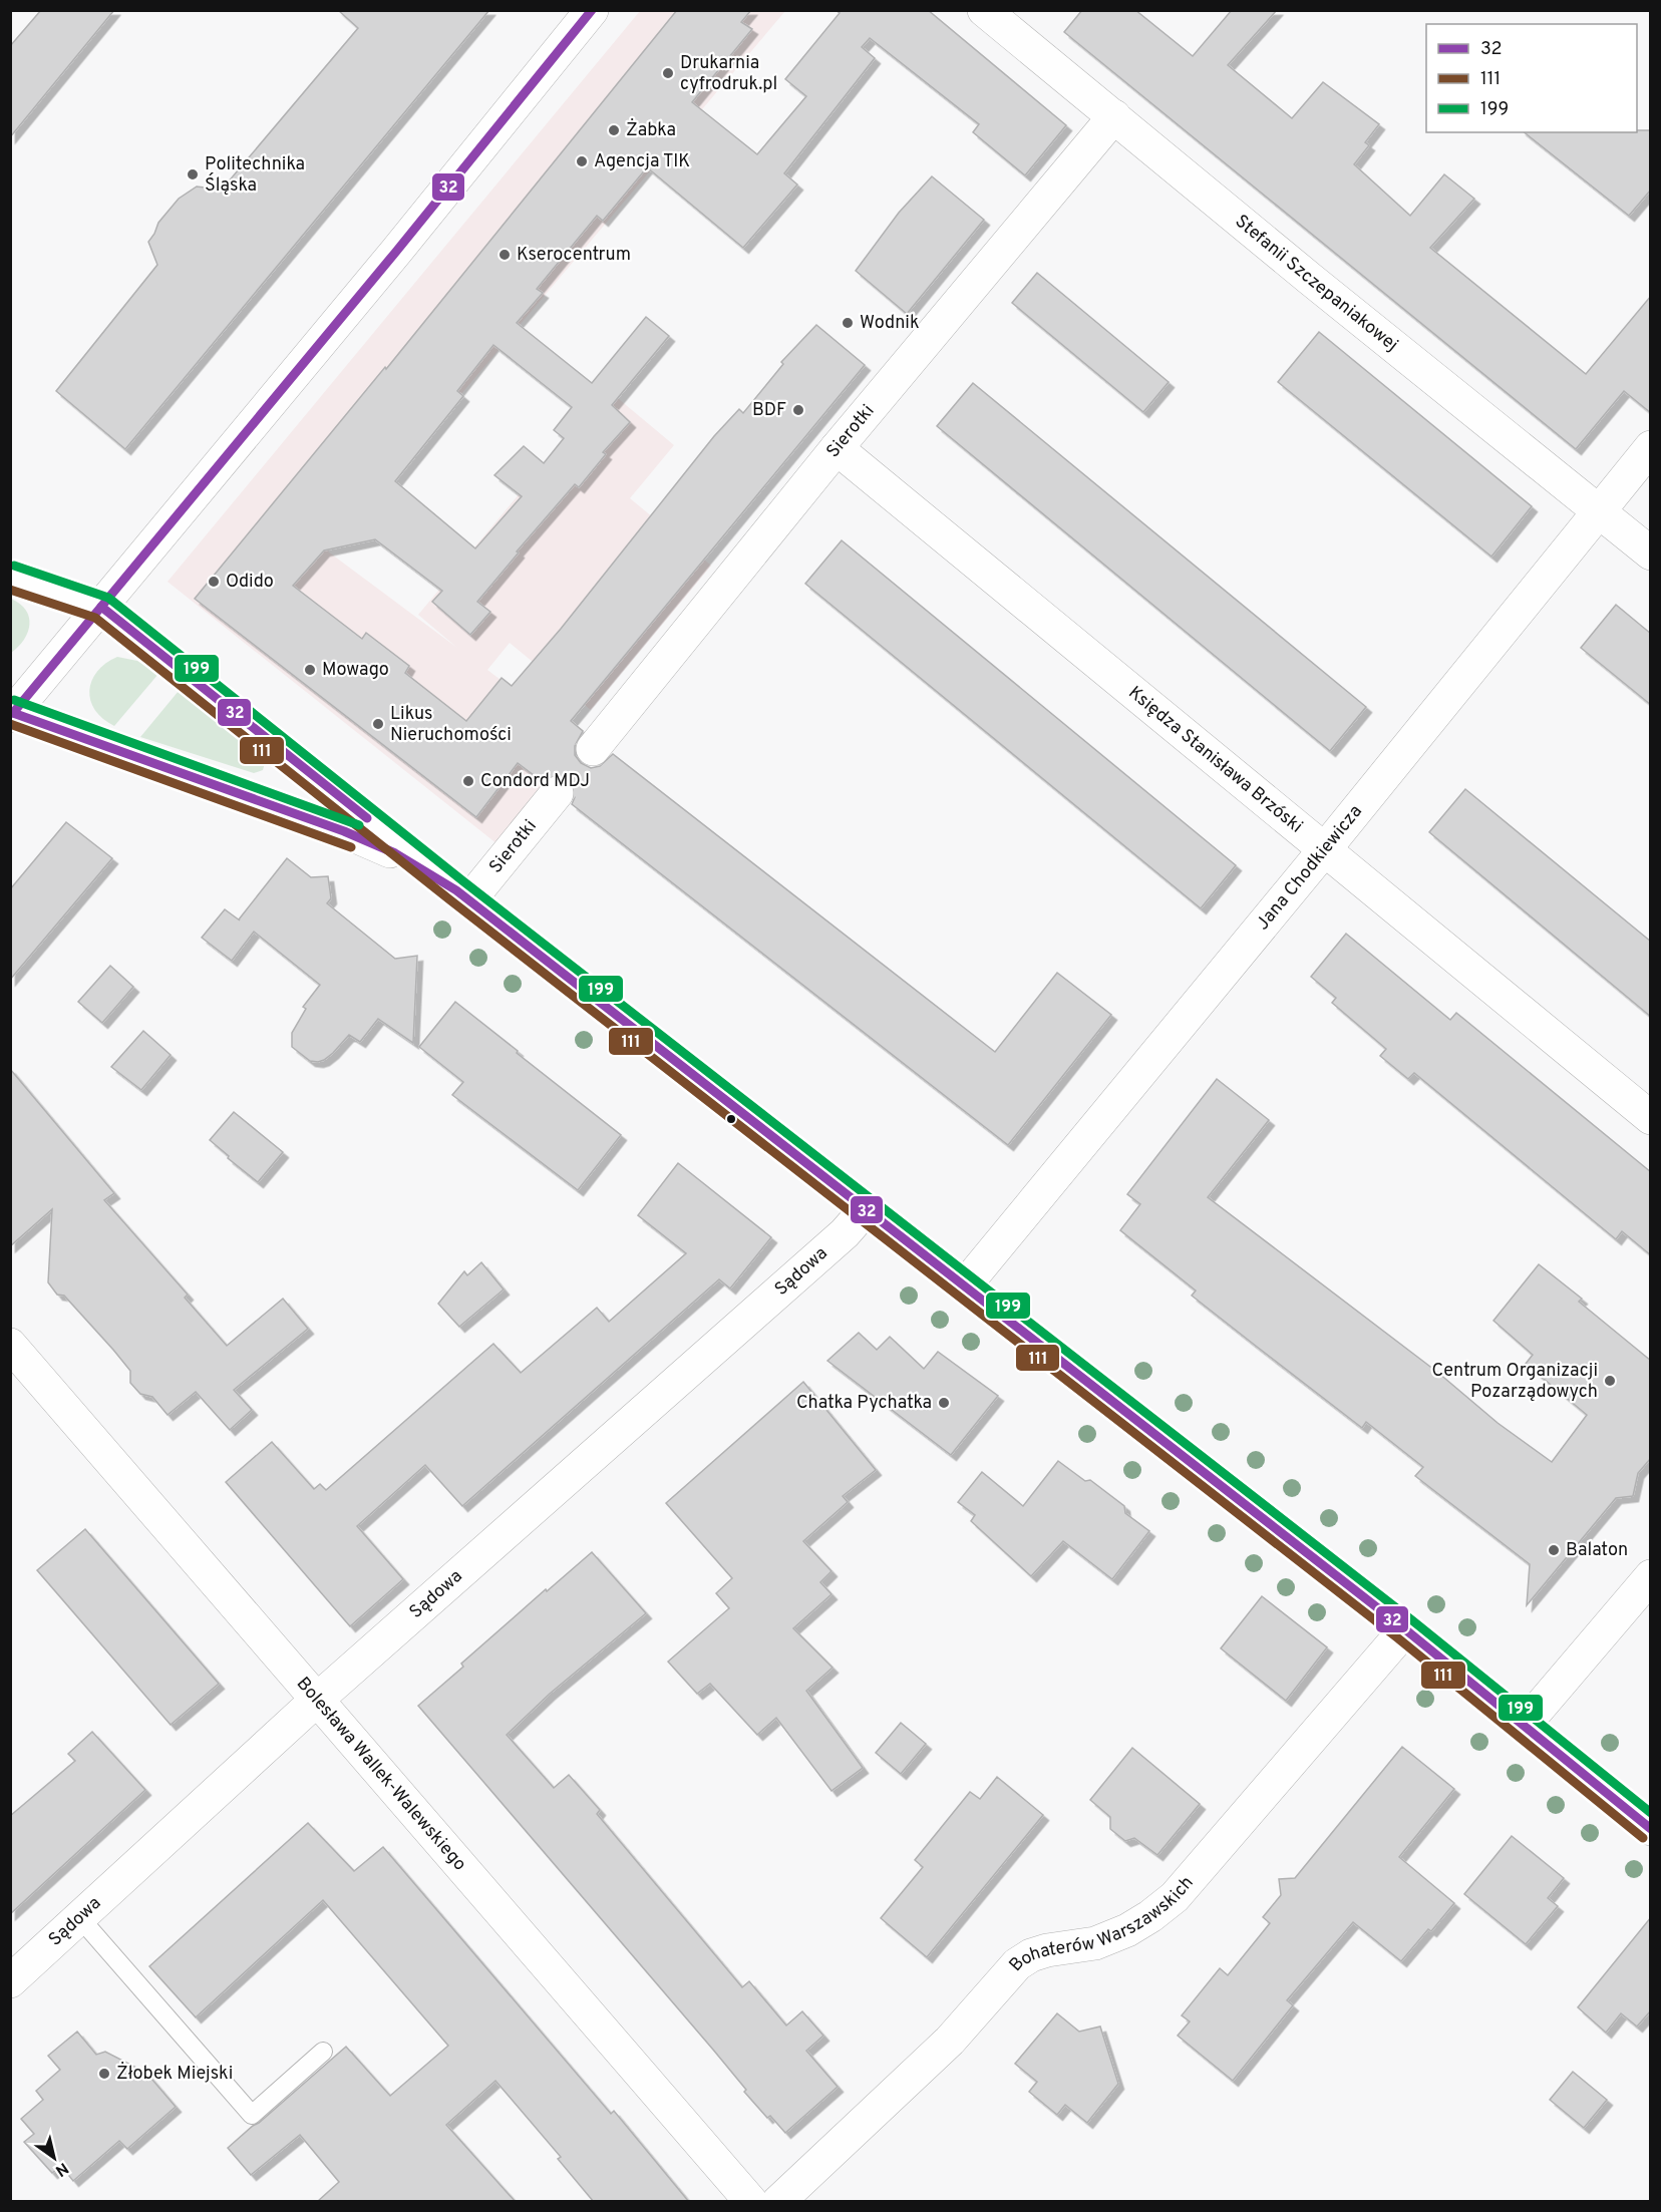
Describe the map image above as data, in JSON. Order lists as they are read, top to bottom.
{
  "streets": {
    "street": [
      "Stefanii Szczepaniakowej",
      "Sierotki",
      "Księdza Stanisława Brzóski",
      "Jana Chodkiewicza",
      "Sądowa",
      "Bolesława Wallek-Walewskiego",
      "Bohaterów Warszawskich"
    ]
  },
  "crossings": [
    ["Stefanii Szczepaniakowej", "Sierotki"],
    ["Stefanii Szczepaniakowej", "Jana Chodkiewicza"],
    ["Sierotki", "Księdza Stanisława Brzóski"],
    ["Księdza Stanisława Brzóski", "Jana Chodkiewicza"],
    ["Sądowa", "Bolesława Wallek-Walewskiego"]
  ],
  "places": [
    "Drukarnia cyfrodruk.pl",
    "Żabka",
    "Agencja TIK",
    "Politechnika Śląska",
    "Kserocentrum",
    "Wodnik",
    "BDF",
    "Odido",
    "Mowago",
    "Likus Nieruchomości",
    "Condord MDJ",
    "Centrum Organizacji Pozarządowych",
    "Chatka Pychatka",
    "Balaton",
    "Żłobek Miejski"
  ],
  "lines": ["transit line 32", "transit line 199", "transit line 111"],
  "legend": ["32", "111", "199"],
  "north": "bottom right"
}
